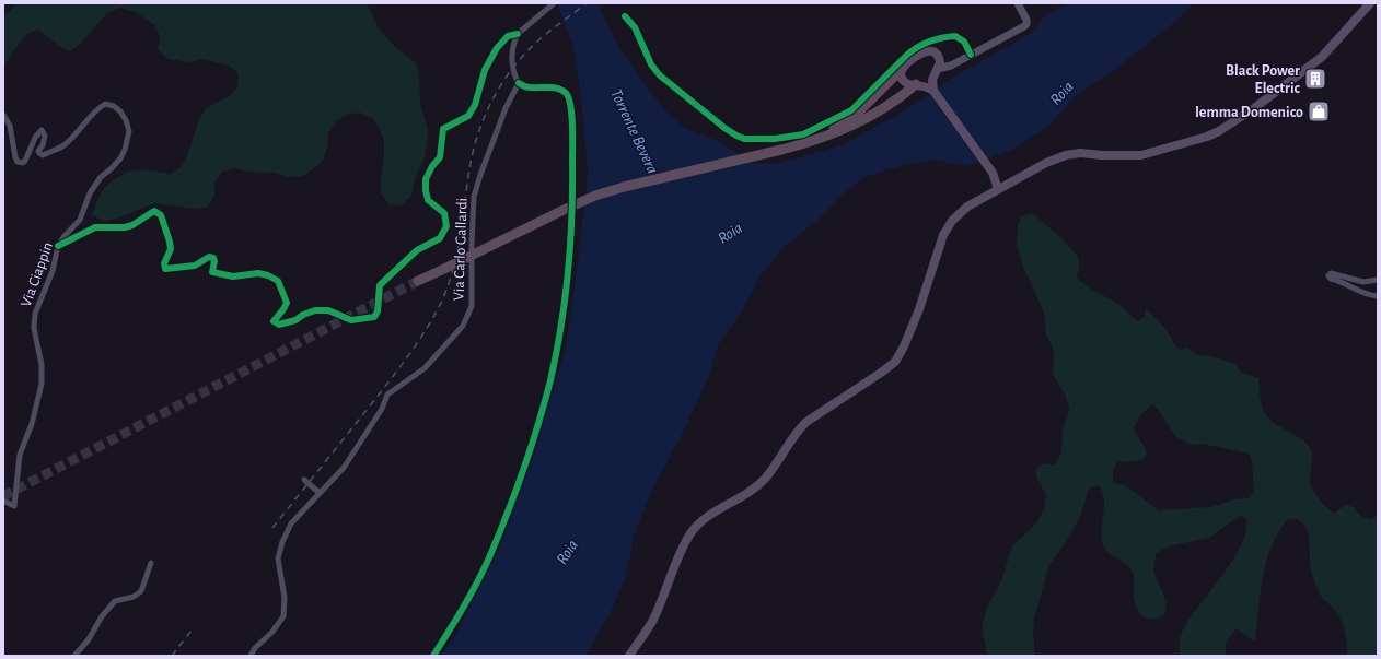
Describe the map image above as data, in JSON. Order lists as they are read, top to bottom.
{
  "streets": {
    "street": ["Via Carlo Gallardi", "Via Ciappin"]
  },
  "water": ["Roia", "Torrente Bevera"],
  "places": {
    "building": ["Black Power Electric"],
    "shop": ["Iemma Domenico"]
  }
}
